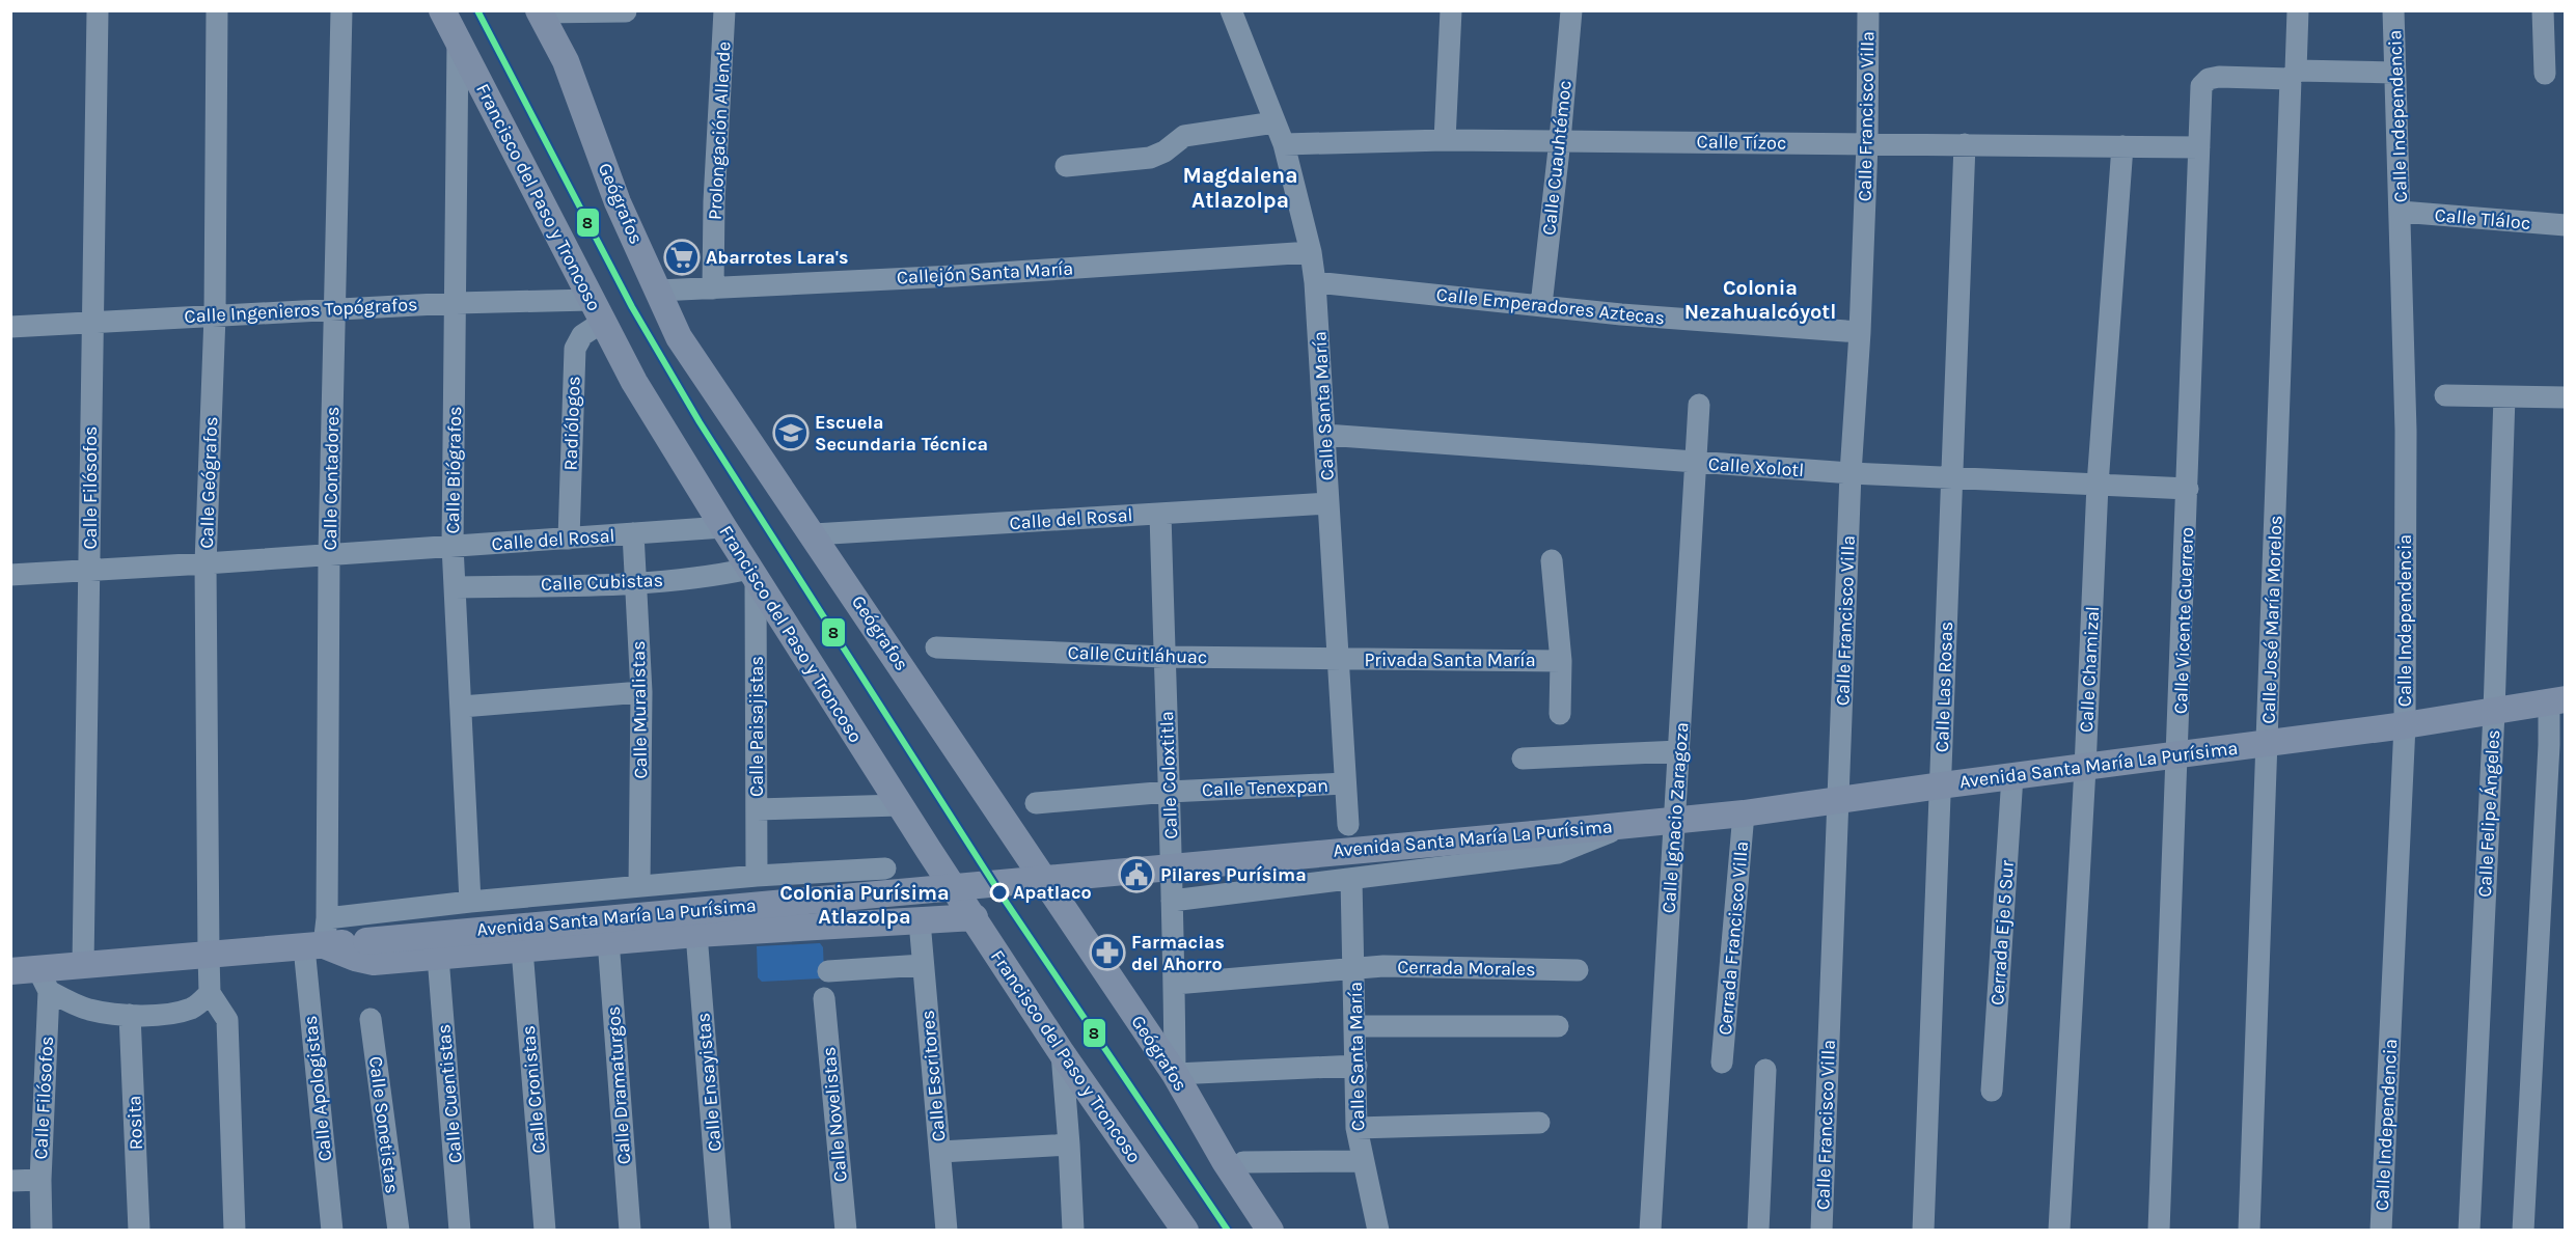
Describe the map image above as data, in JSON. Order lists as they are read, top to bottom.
{
  "streets": {
    "main road": ["Francisco del Paso y Troncoso", "Geógrafos", "Avenida Santa María La Purísima"],
    "street": [
      "Calle Francisco Villa",
      "Calle Independencia",
      "Prolongación Allende",
      "Calle Tízoc",
      "Calle Cuauhtémoc",
      "Calle Tláloc",
      "Callejón Santa María",
      "Calle Emperadores Aztecas",
      "Calle Ingenieros Topógrafos",
      "Calle Santa María",
      "Radiólogos",
      "Calle Xolotl",
      "Calle Biógrafos",
      "Calle Contadores",
      "Calle Geógrafos",
      "Calle Filósofos",
      "Calle del Rosal",
      "Calle Cubistas",
      "Calle José María Morelos",
      "Calle Vicente Guerrero",
      "Calle Cuitláhuac",
      "Privada Santa María",
      "Calle Chamizal",
      "Calle Las Rosas",
      "Calle Muralistas",
      "Calle Paisajistas",
      "Calle Coloxtitla",
      "Calle Tenexpan",
      "Calle Felipe Ángeles",
      "Calle Ignacio Zaragoza",
      "Cerrada Eje 5 Sur",
      "Cerrada Francisco Villa",
      "Cerrada Morales",
      "Calle Escritores",
      "Calle Ensayistas",
      "Calle Dramaturgos",
      "Calle Apologistas",
      "Calle Cronistas",
      "Calle Cuentistas",
      "Calle Novelistas",
      "Rosita",
      "Calle Sonetistas"
    ]
  },
  "crossings": [
    ["Calle Francisco Villa", "Calle Tízoc"],
    ["Calle Francisco Villa", "Calle Emperadores Aztecas"],
    ["Calle Francisco Villa", "Calle Xolotl"],
    ["Calle Francisco Villa", "Avenida Santa María La Purísima"],
    ["Calle Independencia", "Calle Tláloc"],
    ["Calle Independencia", "Avenida Santa María La Purísima"],
    ["Prolongación Allende", "Callejón Santa María"],
    ["Calle Tízoc", "Calle Cuauhtémoc"],
    ["Calle Tízoc", "Calle Santa María"],
    ["Calle Tízoc", "Calle Vicente Guerrero"],
    ["Calle Tízoc", "Calle Chamizal"],
    ["Calle Tízoc", "Calle Las Rosas"],
    ["Calle Cuauhtémoc", "Calle Emperadores Aztecas"],
    ["Francisco del Paso y Troncoso", "Calle Ingenieros Topógrafos"],
    ["Francisco del Paso y Troncoso", "Radiólogos"],
    ["Francisco del Paso y Troncoso", "Calle Biógrafos"],
    ["Francisco del Paso y Troncoso", "Calle del Rosal"],
    ["Francisco del Paso y Troncoso", "Calle Cubistas"],
    ["Francisco del Paso y Troncoso", "Calle Paisajistas"],
    ["Geógrafos", "Callejón Santa María"],
    ["Geógrafos", "Calle del Rosal"],
    ["Geógrafos", "Calle Coloxtitla"],
    ["Callejón Santa María", "Calle Santa María"],
    ["Calle Emperadores Aztecas", "Calle Santa María"],
    ["Calle Ingenieros Topógrafos", "Radiólogos"],
    ["Calle Ingenieros Topógrafos", "Calle Biógrafos"],
    ["Calle Ingenieros Topógrafos", "Calle Contadores"],
    ["Calle Ingenieros Topógrafos", "Calle Geógrafos"],
    ["Calle Ingenieros Topógrafos", "Calle Filósofos"],
    ["Calle Santa María", "Calle Xolotl"],
    ["Calle Santa María", "Calle del Rosal"],
    ["Calle Santa María", "Calle Cuitláhuac"],
    ["Calle Santa María", "Privada Santa María"],
    ["Calle Santa María", "Avenida Santa María La Purísima"],
    ["Calle Santa María", "Calle Tenexpan"],
    ["Calle Santa María", "Cerrada Morales"],
    ["Radiólogos", "Calle del Rosal"],
    ["Calle Xolotl", "Calle Vicente Guerrero"],
    ["Calle Xolotl", "Calle Chamizal"],
    ["Calle Xolotl", "Calle Las Rosas"],
    ["Calle Xolotl", "Calle Ignacio Zaragoza"],
    ["Calle Biógrafos", "Calle del Rosal"],
    ["Calle Biógrafos", "Calle Cubistas"],
    ["Calle Contadores", "Calle del Rosal"],
    ["Calle Contadores", "Avenida Santa María La Purísima"],
    ["Calle Contadores", "Calle Apologistas"],
    ["Calle Geógrafos", "Calle del Rosal"],
    ["Calle Geógrafos", "Avenida Santa María La Purísima"],
    ["Calle Filósofos", "Calle del Rosal"],
    ["Calle Filósofos", "Avenida Santa María La Purísima"],
    ["Calle del Rosal", "Calle Muralistas"],
    ["Calle del Rosal", "Calle Coloxtitla"],
    ["Calle Cubistas", "Calle Muralistas"],
    ["Calle Cubistas", "Calle Paisajistas"],
    ["Calle José María Morelos", "Calle Vicente Guerrero"],
    ["Calle José María Morelos", "Avenida Santa María La Purísima"],
    ["Calle Vicente Guerrero", "Avenida Santa María La Purísima"],
    ["Calle Cuitláhuac", "Privada Santa María"],
    ["Calle Cuitláhuac", "Calle Coloxtitla"],
    ["Calle Chamizal", "Avenida Santa María La Purísima"],
    ["Calle Las Rosas", "Avenida Santa María La Purísima"],
    ["Avenida Santa María La Purísima", "Calle Coloxtitla"],
    ["Avenida Santa María La Purísima", "Calle Felipe Ángeles"],
    ["Avenida Santa María La Purísima", "Calle Ignacio Zaragoza"],
    ["Avenida Santa María La Purísima", "Cerrada Eje 5 Sur"],
    ["Avenida Santa María La Purísima", "Cerrada Francisco Villa"],
    ["Avenida Santa María La Purísima", "Calle Apologistas"],
    ["Calle Coloxtitla", "Calle Tenexpan"],
    ["Calle Coloxtitla", "Cerrada Morales"]
  ],
  "districts": ["Magdalena Atlazolpa", "Colonia Nezahualcóyotl", "Colonia Purísima Atlazolpa"],
  "places": {
    "supermarket": ["Abarrotes Lara's"],
    "school or university": ["Escuela Secundaria Técnica"],
    "public building": ["Pilares Purísima"],
    "other": ["Apatlaco"],
    "pharmacy": ["Farmacias del Ahorro"]
  },
  "lines": ["transit line 8"]
}
